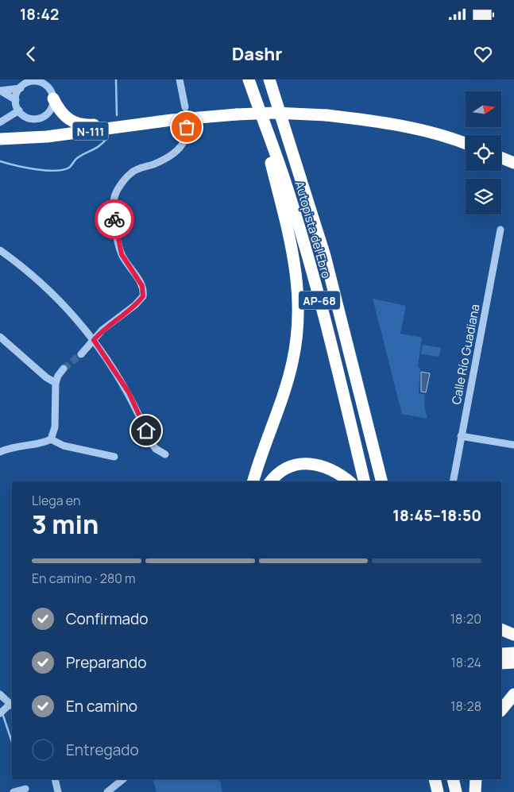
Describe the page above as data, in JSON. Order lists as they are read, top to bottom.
{
  "streets": {
    "highway": ["N-111", "Autopista del Ebro", "AP-68"],
    "street": ["Calle Río Guadiana"]
  },
  "north": "right",
  "page": {
    "status": "18:42",
    "header": "Dashr",
    "heading": ["3 min", "Llega en", "18:45–18:50"],
    "bar": "En camino · 280 m",
    "list": [
      ["Confirmado", "18:20"],
      ["Preparando", "18:24"],
      ["En camino", "18:28"],
      "Entregado"
    ]
  }
}
